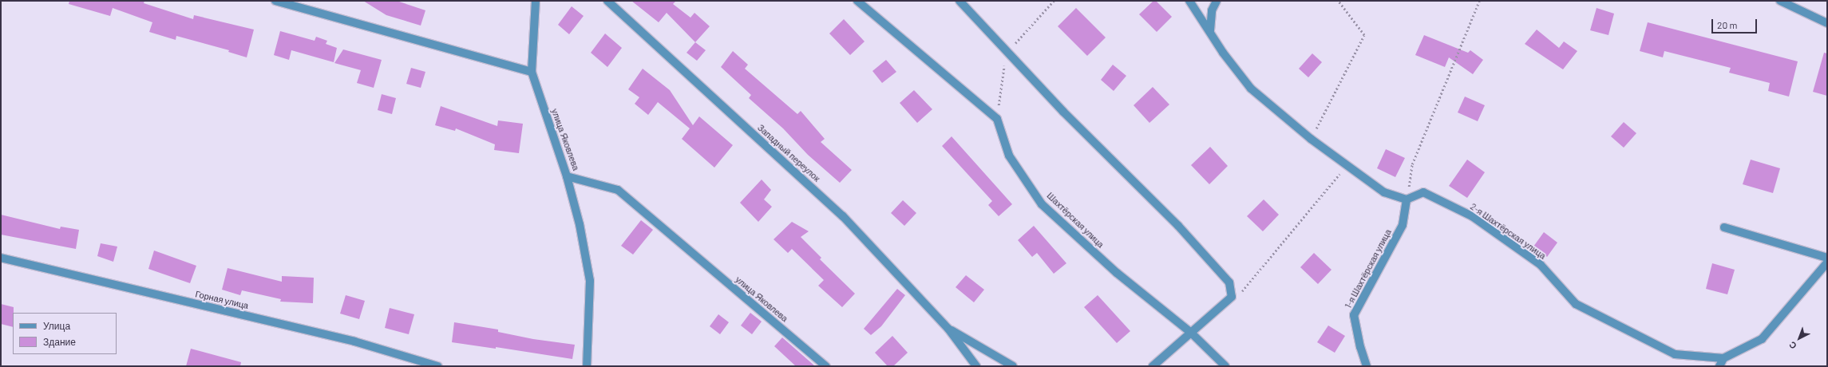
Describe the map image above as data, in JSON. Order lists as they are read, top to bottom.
{
  "streets": {
    "street": [
      "улица Яковлева",
      "Западный переулок",
      "Шахтёрская улица",
      "2-я Шахтёрская улица",
      "1-я Шахтёрская улица",
      "Горная улица"
    ]
  },
  "crossings": [
    ["2-я Шахтёрская улица", "1-я Шахтёрская улица"]
  ],
  "legend": ["Улица", "Здание"],
  "scale_bar": "20 m",
  "north": "bottom left"
}
